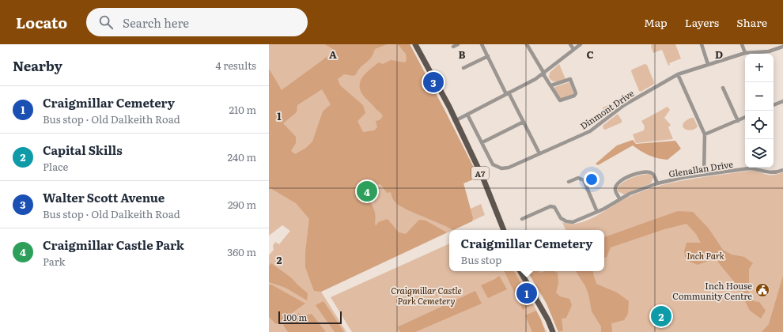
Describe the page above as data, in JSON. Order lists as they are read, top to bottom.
{
  "streets": {
    "main road": ["A7"],
    "street": ["Dinmont Drive", "Glenallan Drive"]
  },
  "parks": ["Inch Park", "Craigmillar Castle Park Cemetery"],
  "places": {
    "public building": ["Inch House Community Centre"]
  },
  "scale_bar": "100 m",
  "page": {
    "header": "Locato",
    "search": "Search here",
    "nav": ["Map", "Layers", "Share"],
    "heading": ["Nearby", "4 results"],
    "map_buttons": ["+", "−"],
    "pins": [
      "3",
      "4",
      "1",
      "2"
    ],
    "list": [
      {
        "mark": "1",
        "name": "Craigmillar Cemetery",
        "note": "Bus stop · Old Dalkeith Road",
        "value": "210 m"
      },
      {
        "mark": "2",
        "name": "Capital Skills",
        "note": "Place",
        "value": "240 m"
      },
      {
        "mark": "3",
        "name": "Walter Scott Avenue",
        "note": "Bus stop · Old Dalkeith Road",
        "value": "290 m"
      },
      {
        "mark": "4",
        "name": "Craigmillar Castle Park",
        "note": "Park",
        "value": "360 m"
      }
    ],
    "popup": ["Craigmillar Cemetery", "Bus stop"],
    "scale": "100 m"
  },
  "grid": {
    "columns": [
      "A",
      "B",
      "C",
      "D"
    ],
    "rows": ["1", "2"]
  }
}
